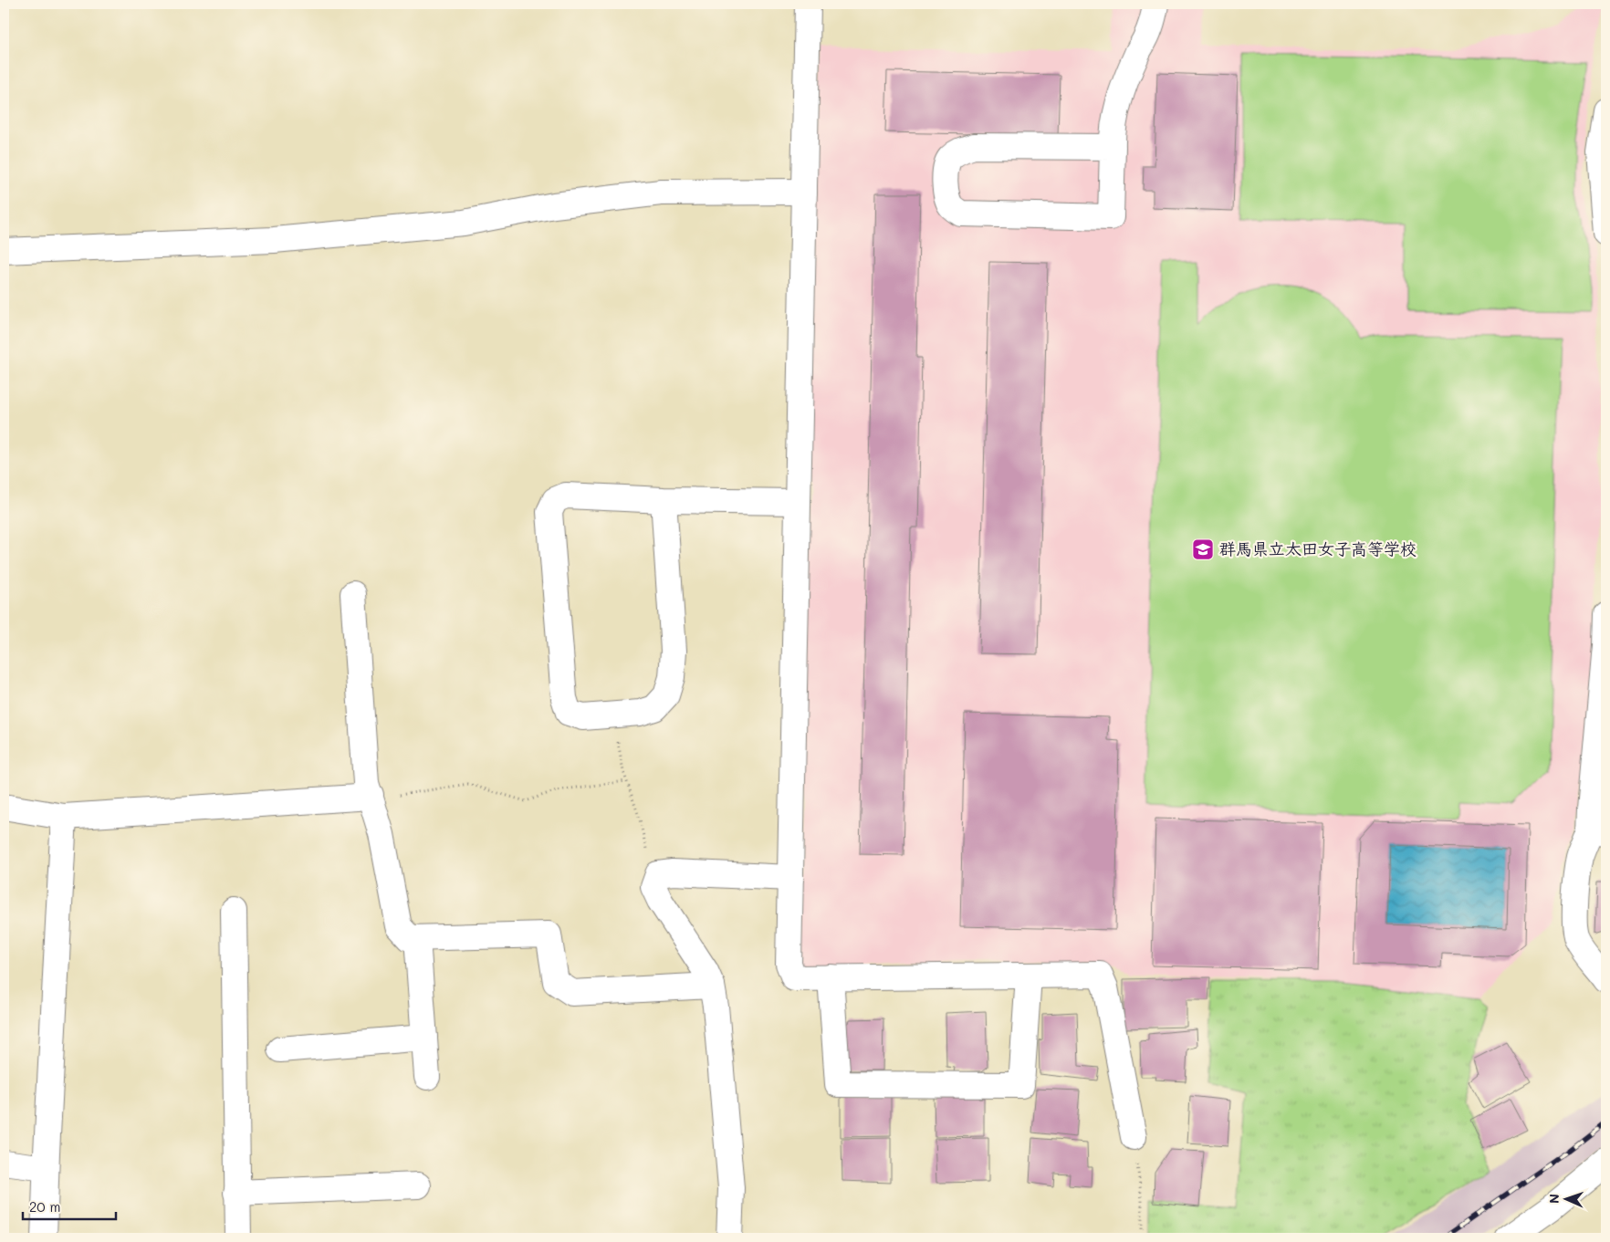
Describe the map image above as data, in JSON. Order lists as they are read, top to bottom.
{
  "places": {
    "school or university": ["群馬県立太田女子高等学校"]
  },
  "scale_bar": "20 m",
  "north": "left"
}
